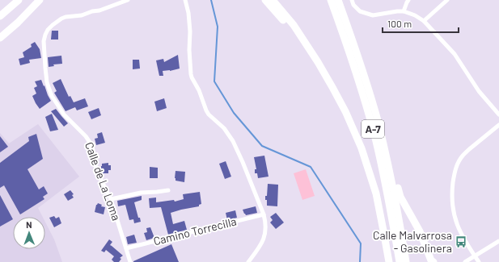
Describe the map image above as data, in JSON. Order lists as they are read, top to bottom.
{
  "streets": {
    "highway": ["A-7"],
    "street": ["Calle de La Loma", "Camino Torrecilla"]
  },
  "crossings": [
    ["Calle de La Loma", "Camino Torrecilla"]
  ],
  "places": {
    "bus stop": ["Calle Malvarrosa - Gasolinera"]
  },
  "scale_bar": "100 m",
  "north": "top"
}
